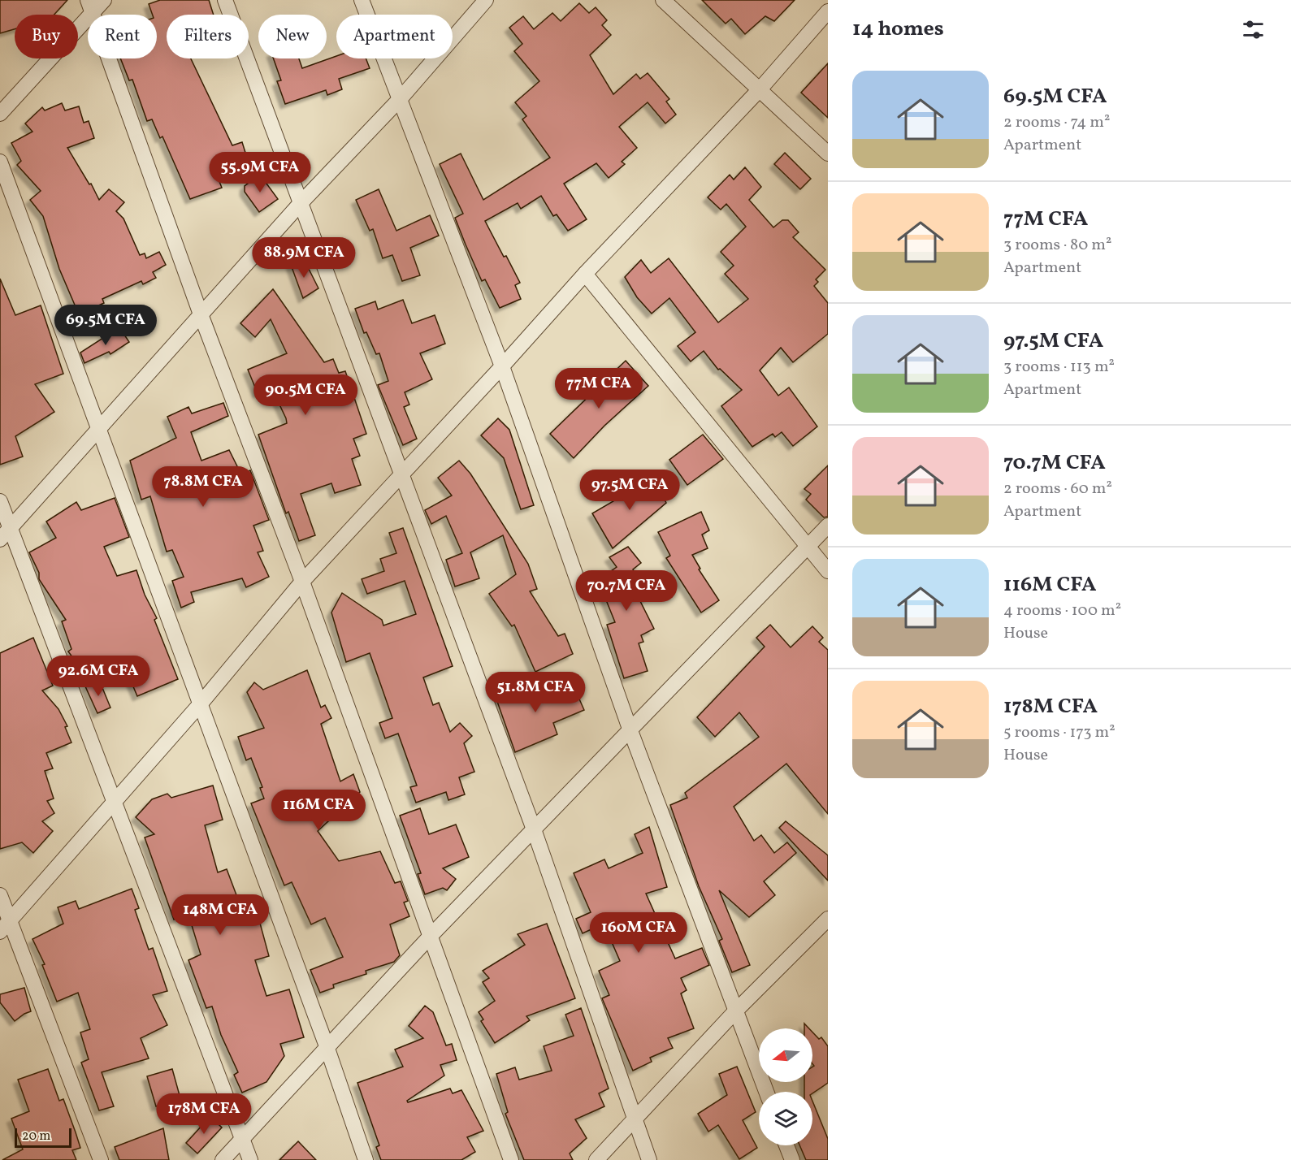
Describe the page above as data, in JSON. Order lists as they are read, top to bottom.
{
  "scale_bar": "20 m",
  "north": "left",
  "page": {
    "heading": "14 homes",
    "chip": [
      "Buy",
      "Rent",
      "Filters",
      "New",
      "Apartment"
    ],
    "list": [
      {
        "name": "69.5M CFA",
        "note": "2 rooms · 74 m² · Apartment"
      },
      {
        "name": "77M CFA",
        "note": "3 rooms · 80 m² · Apartment"
      },
      {
        "name": "97.5M CFA",
        "note": "3 rooms · 113 m² · Apartment"
      },
      {
        "name": "70.7M CFA",
        "note": "2 rooms · 60 m² · Apartment"
      },
      {
        "name": "116M CFA",
        "note": "4 rooms · 100 m² · House"
      },
      {
        "name": "178M CFA",
        "note": "5 rooms · 173 m² · House"
      }
    ],
    "price": [
      "55.9M CFA",
      "88.9M CFA",
      "69.5M CFA",
      "77M CFA",
      "90.5M CFA",
      "78.8M CFA",
      "97.5M CFA",
      "70.7M CFA",
      "92.6M CFA",
      "51.8M CFA",
      "116M CFA",
      "148M CFA",
      "160M CFA",
      "178M CFA"
    ],
    "scale": "20 m"
  }
}
